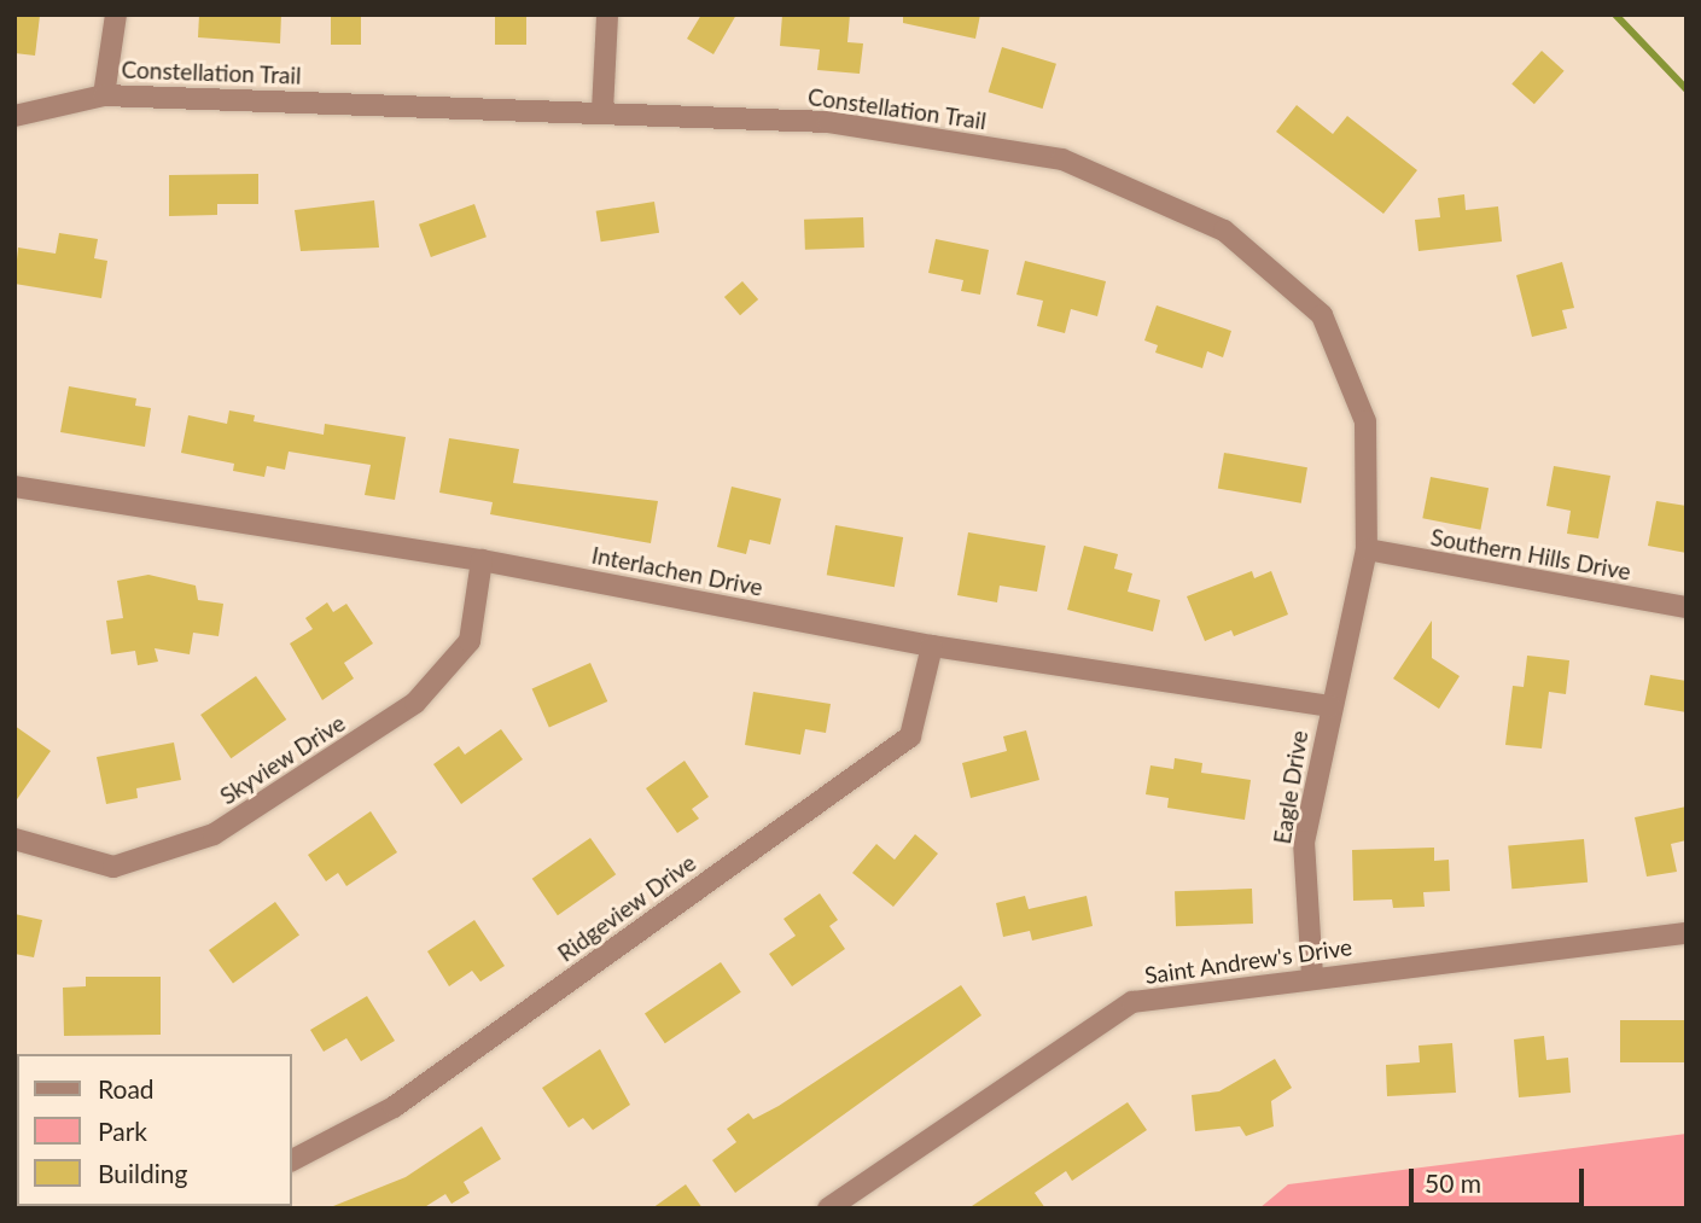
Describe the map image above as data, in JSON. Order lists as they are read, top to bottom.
{
  "streets": {
    "street": [
      "Constellation Trail",
      "Southern Hills Drive",
      "Interlachen Drive",
      "Skyview Drive",
      "Eagle Drive",
      "Ridgeview Drive",
      "Saint Andrew's Drive"
    ]
  },
  "crossings": [
    ["Constellation Trail", "Southern Hills Drive"],
    ["Constellation Trail", "Interlachen Drive"],
    ["Constellation Trail", "Eagle Drive"],
    ["Interlachen Drive", "Skyview Drive"],
    ["Interlachen Drive", "Eagle Drive"],
    ["Interlachen Drive", "Ridgeview Drive"],
    ["Eagle Drive", "Saint Andrew's Drive"]
  ],
  "legend": ["Road", "Park", "Building"],
  "scale_bar": "50 m"
}
